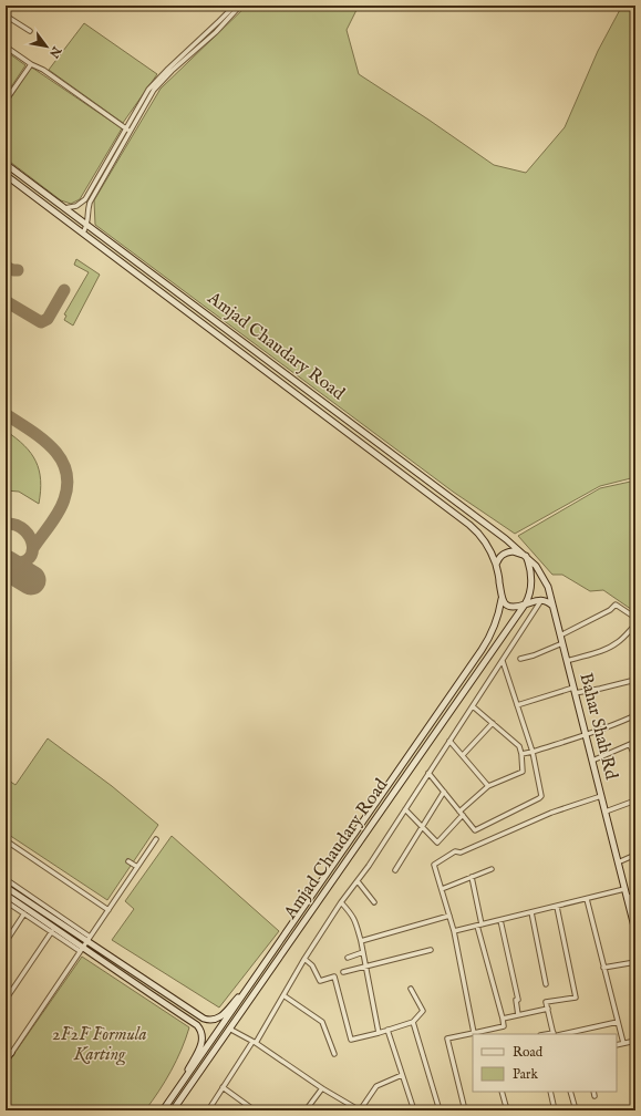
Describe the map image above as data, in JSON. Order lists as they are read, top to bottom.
{
  "streets": {
    "main road": ["Amjad Chaudary Road", "Bahar Shah Rd"]
  },
  "crossings": [
    ["Amjad Chaudary Road", "Bahar Shah Rd"]
  ],
  "parks": ["2F2F Formula Karting"],
  "legend": ["Road", "Park"],
  "north": "bottom right"
}
